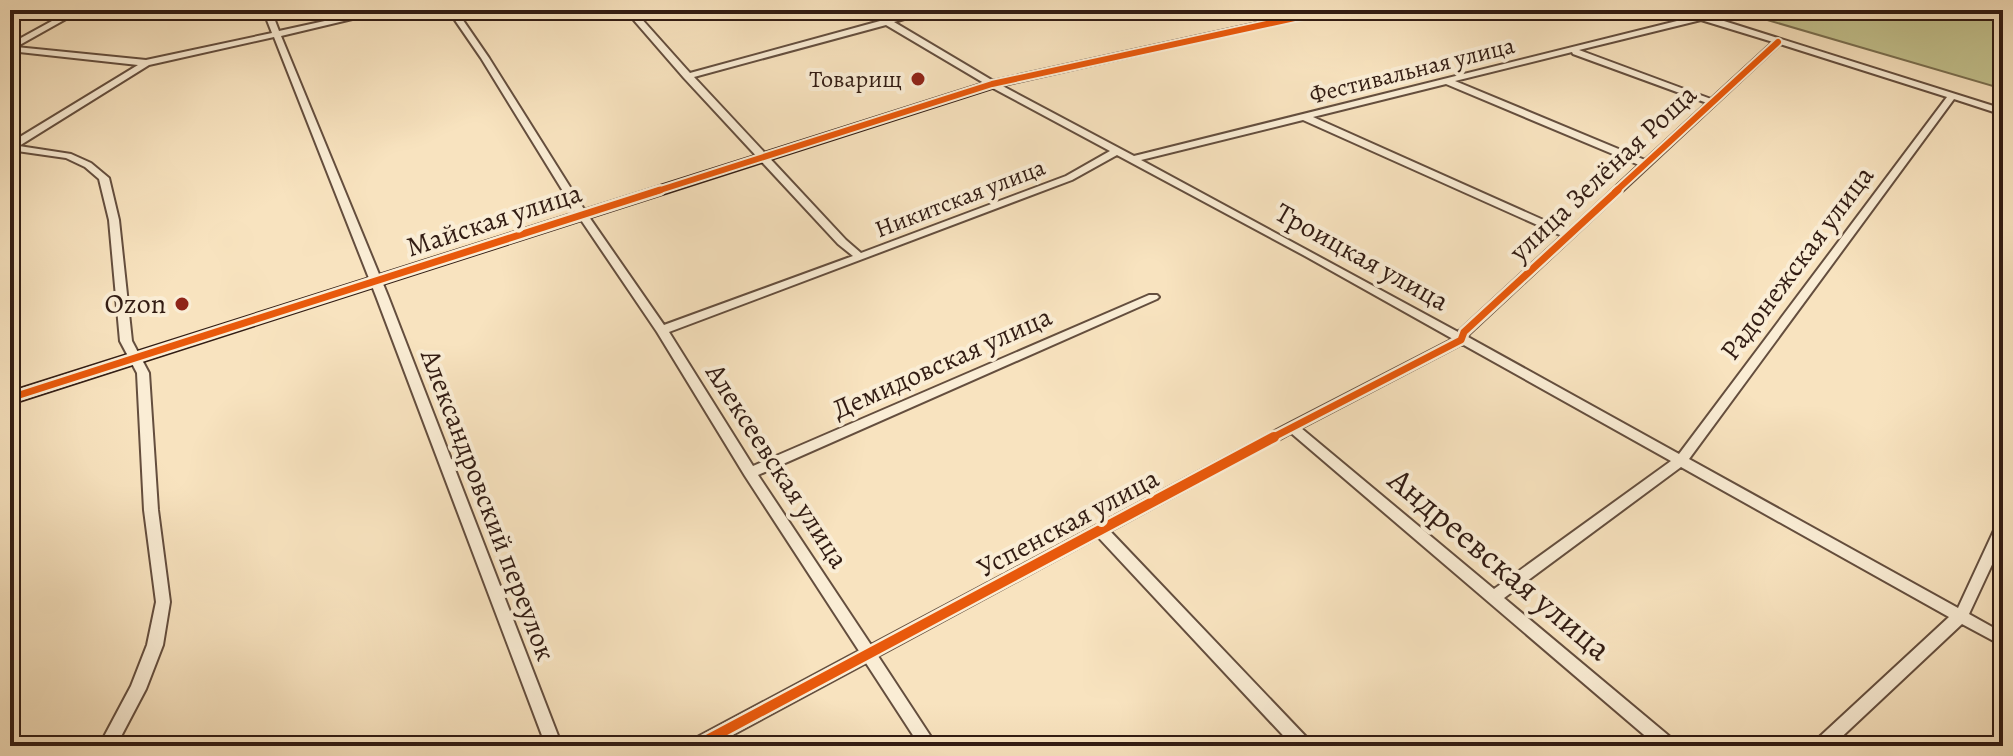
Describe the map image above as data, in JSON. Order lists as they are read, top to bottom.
{
  "streets": {
    "street": [
      "Фестивальная улица",
      "улица Зелёная Роща",
      "Никитская улица",
      "Майская улица",
      "Троицкая улица",
      "Радонежская улица",
      "Демидовская улица",
      "Алексеевская улица",
      "Александровский переулок",
      "Успенская улица",
      "Андреевская улица"
    ]
  },
  "crossings": [
    ["Фестивальная улица", "Троицкая улица"],
    ["улица Зелёная Роща", "Троицкая улица"],
    ["улица Зелёная Роща", "Успенская улица"],
    ["Никитская улица", "Майская улица"],
    ["Никитская улица", "Троицкая улица"],
    ["Майская улица", "Троицкая улица"],
    ["Майская улица", "Алексеевская улица"],
    ["Майская улица", "Александровский переулок"],
    ["Троицкая улица", "Радонежская улица"],
    ["Троицкая улица", "Успенская улица"],
    ["Радонежская улица", "Андреевская улица"],
    ["Демидовская улица", "Алексеевская улица"],
    ["Алексеевская улица", "Успенская улица"],
    ["Успенская улица", "Андреевская улица"]
  ],
  "places": ["Товарищ", "Ozon"]
}
